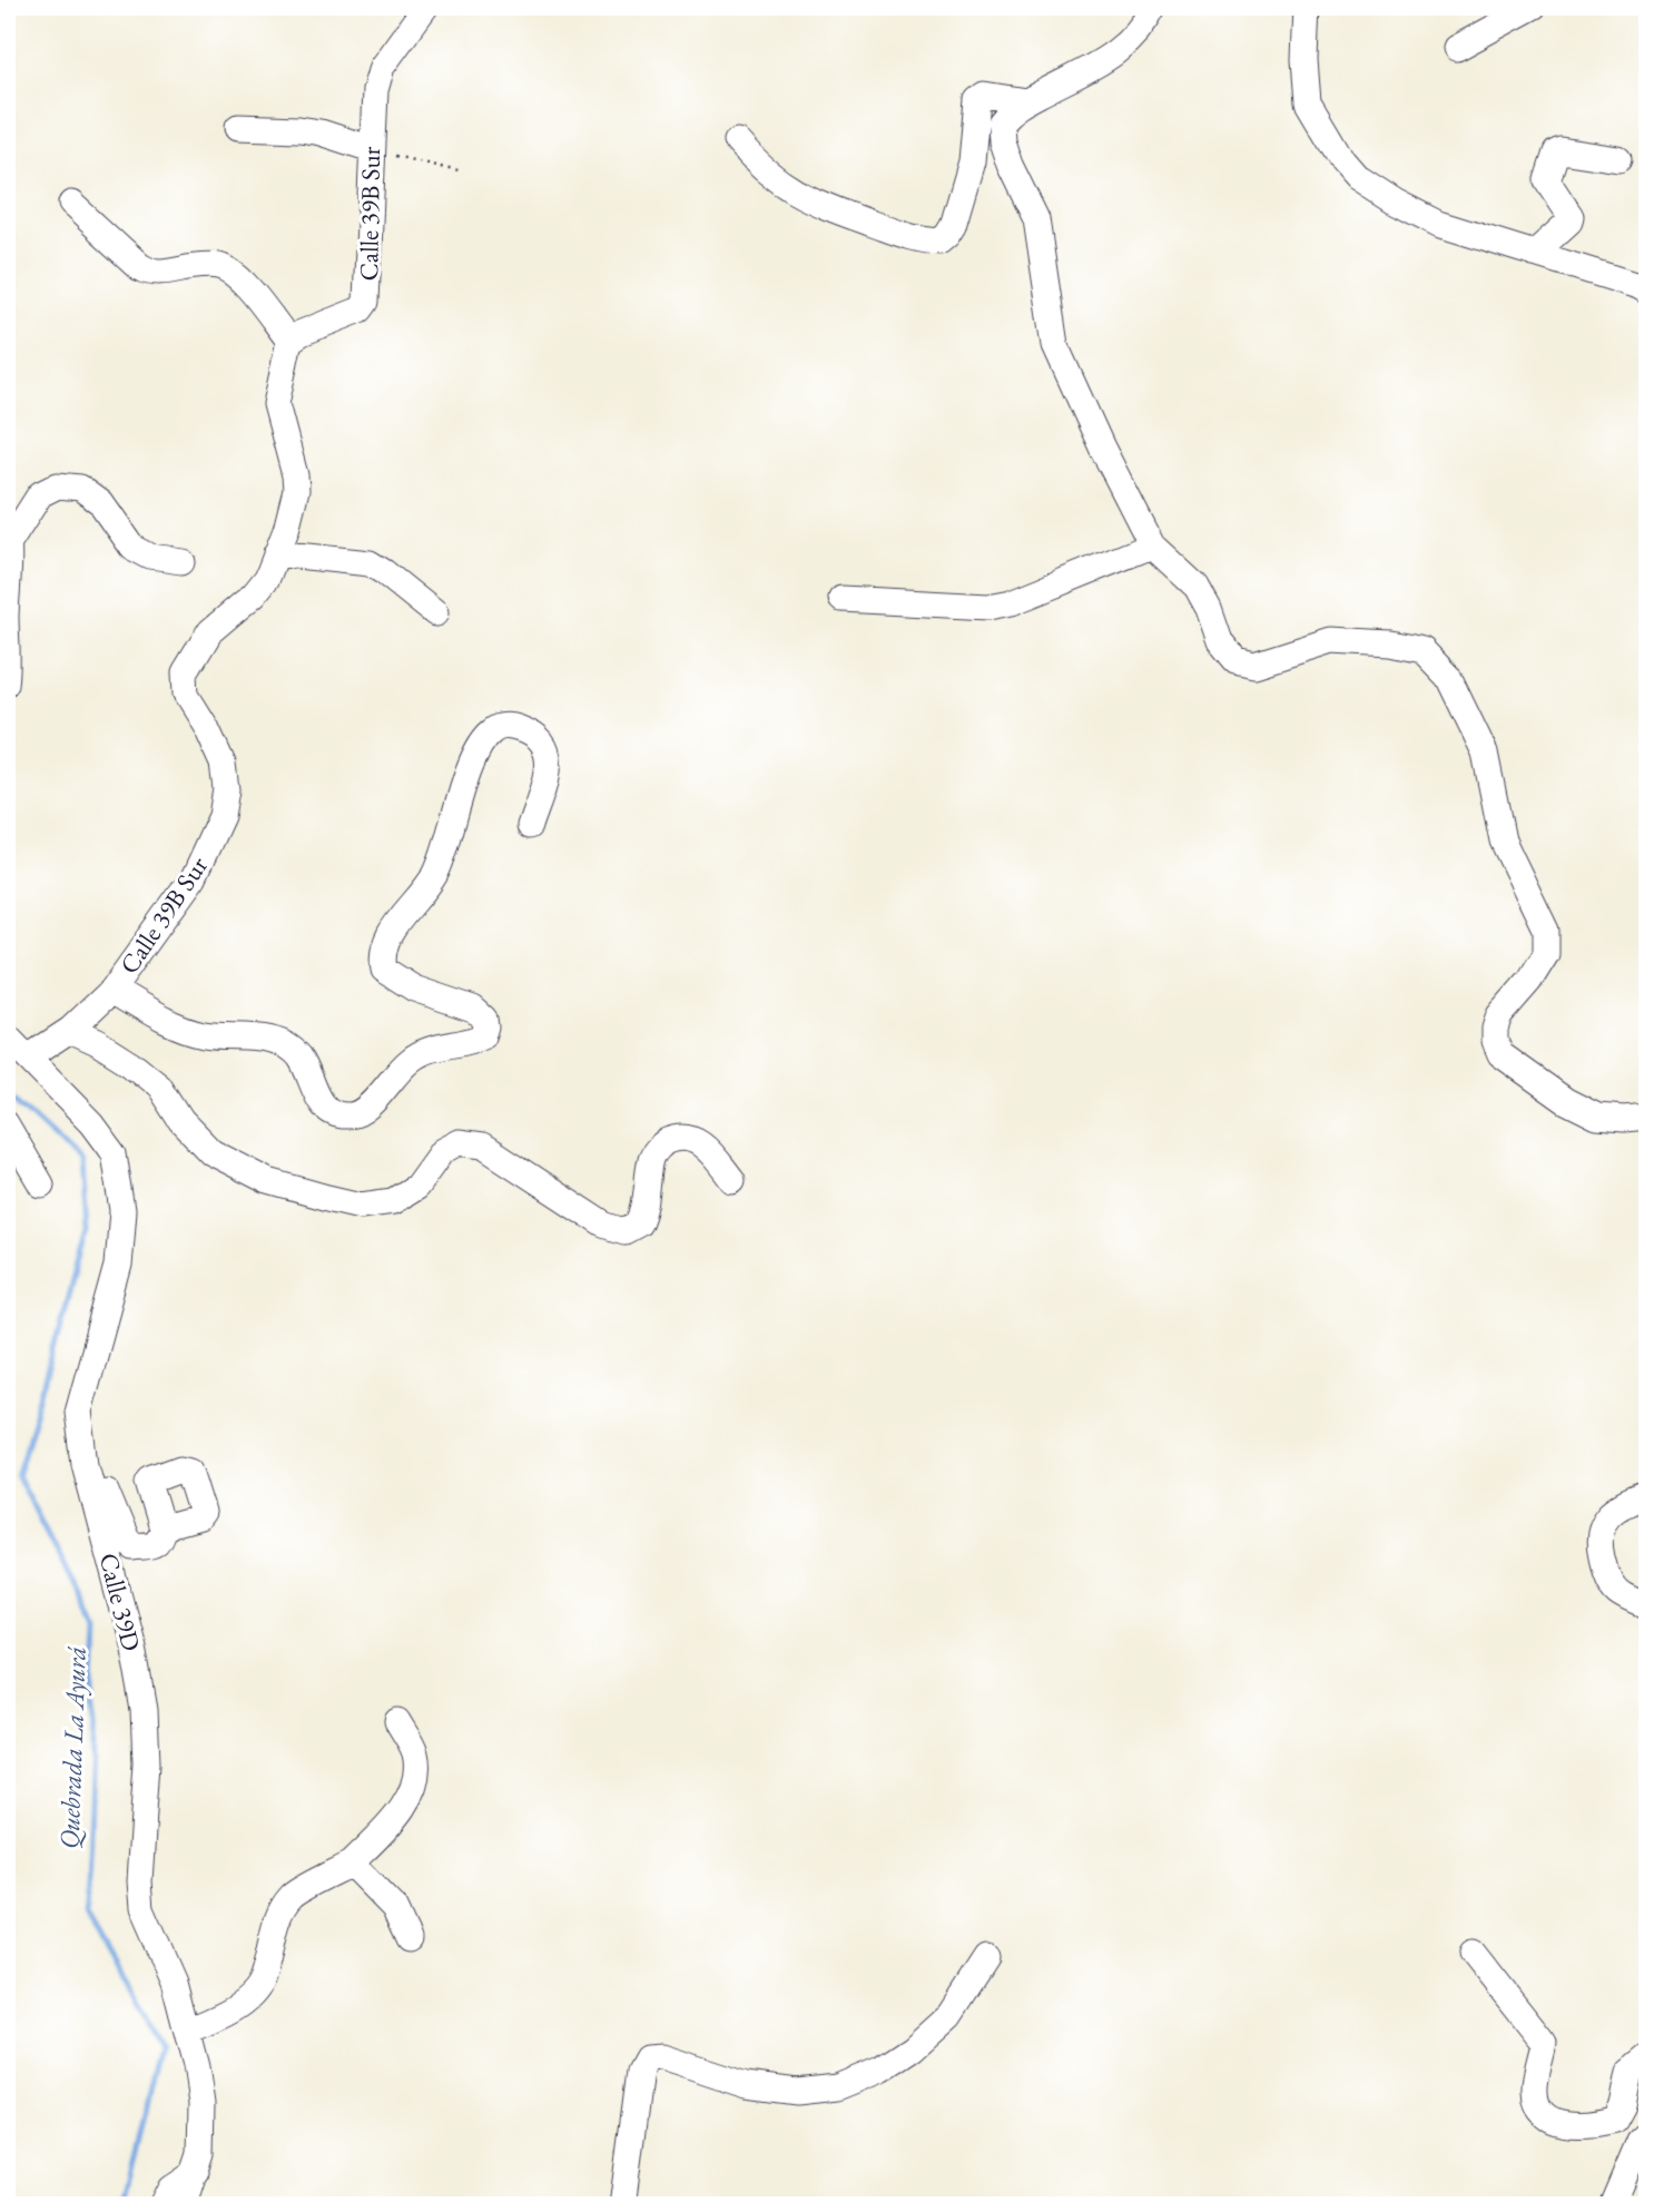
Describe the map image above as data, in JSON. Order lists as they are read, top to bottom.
{
  "streets": {
    "street": ["Calle 39B Sur", "Calle 39D"]
  },
  "crossings": [
    ["Calle 39B Sur", "Calle 39D"]
  ],
  "water": ["Quebrada La Ayurá"]
}
